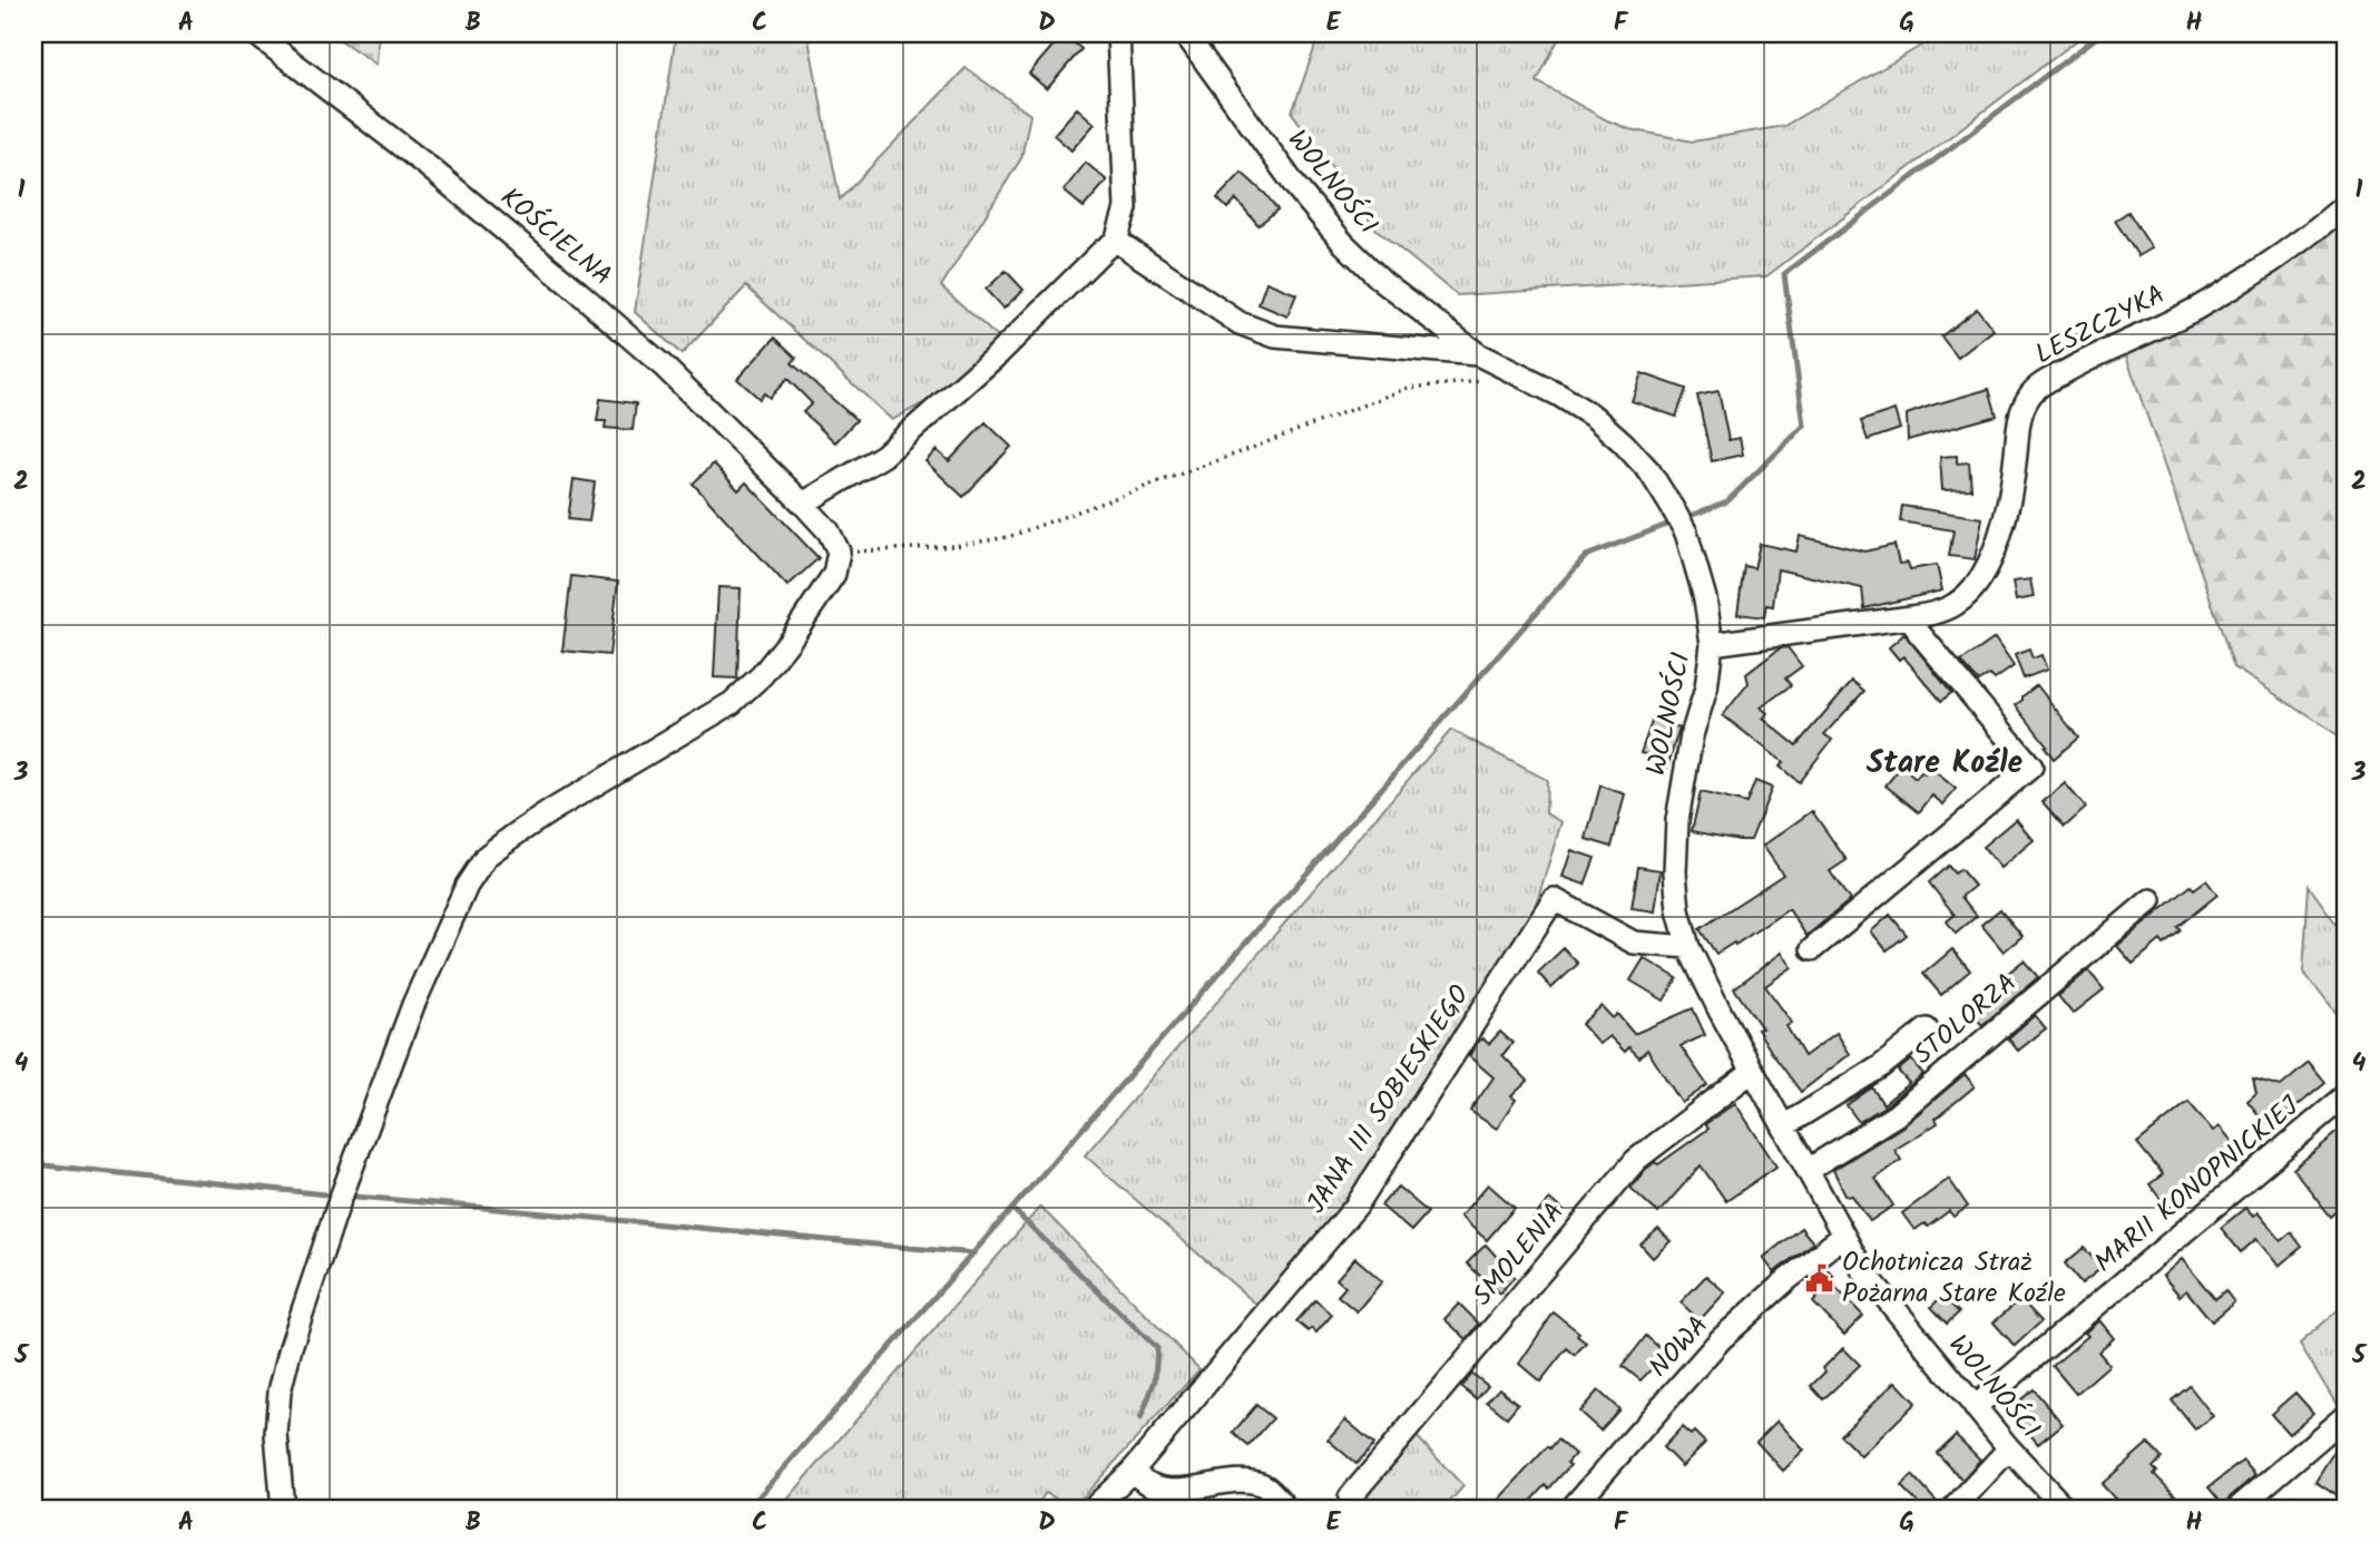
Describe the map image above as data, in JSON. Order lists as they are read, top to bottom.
{
  "streets": {
    "street": [
      "WOLNOŚCI",
      "KOŚCIELNA",
      "LESZCZYKA",
      "STOLORZA",
      "JANA III SOBIESKIEGO",
      "MARII KONOPNICKIEJ",
      "SMOLENIA",
      "NOWA"
    ]
  },
  "crossings": [
    ["WOLNOŚCI", "LESZCZYKA"],
    ["WOLNOŚCI", "STOLORZA"],
    ["WOLNOŚCI", "JANA III SOBIESKIEGO"],
    ["WOLNOŚCI", "MARII KONOPNICKIEJ"],
    ["WOLNOŚCI", "SMOLENIA"],
    ["WOLNOŚCI", "NOWA"]
  ],
  "districts": ["Stare Koźle"],
  "places": {
    "public building": ["Ochotnicza Straż Pożarna Stare Koźle"]
  },
  "grid": {
    "columns": [
      "A",
      "B",
      "C",
      "D",
      "E",
      "F",
      "G",
      "H"
    ],
    "rows": [
      "1",
      "2",
      "3",
      "4",
      "5"
    ]
  }
}
